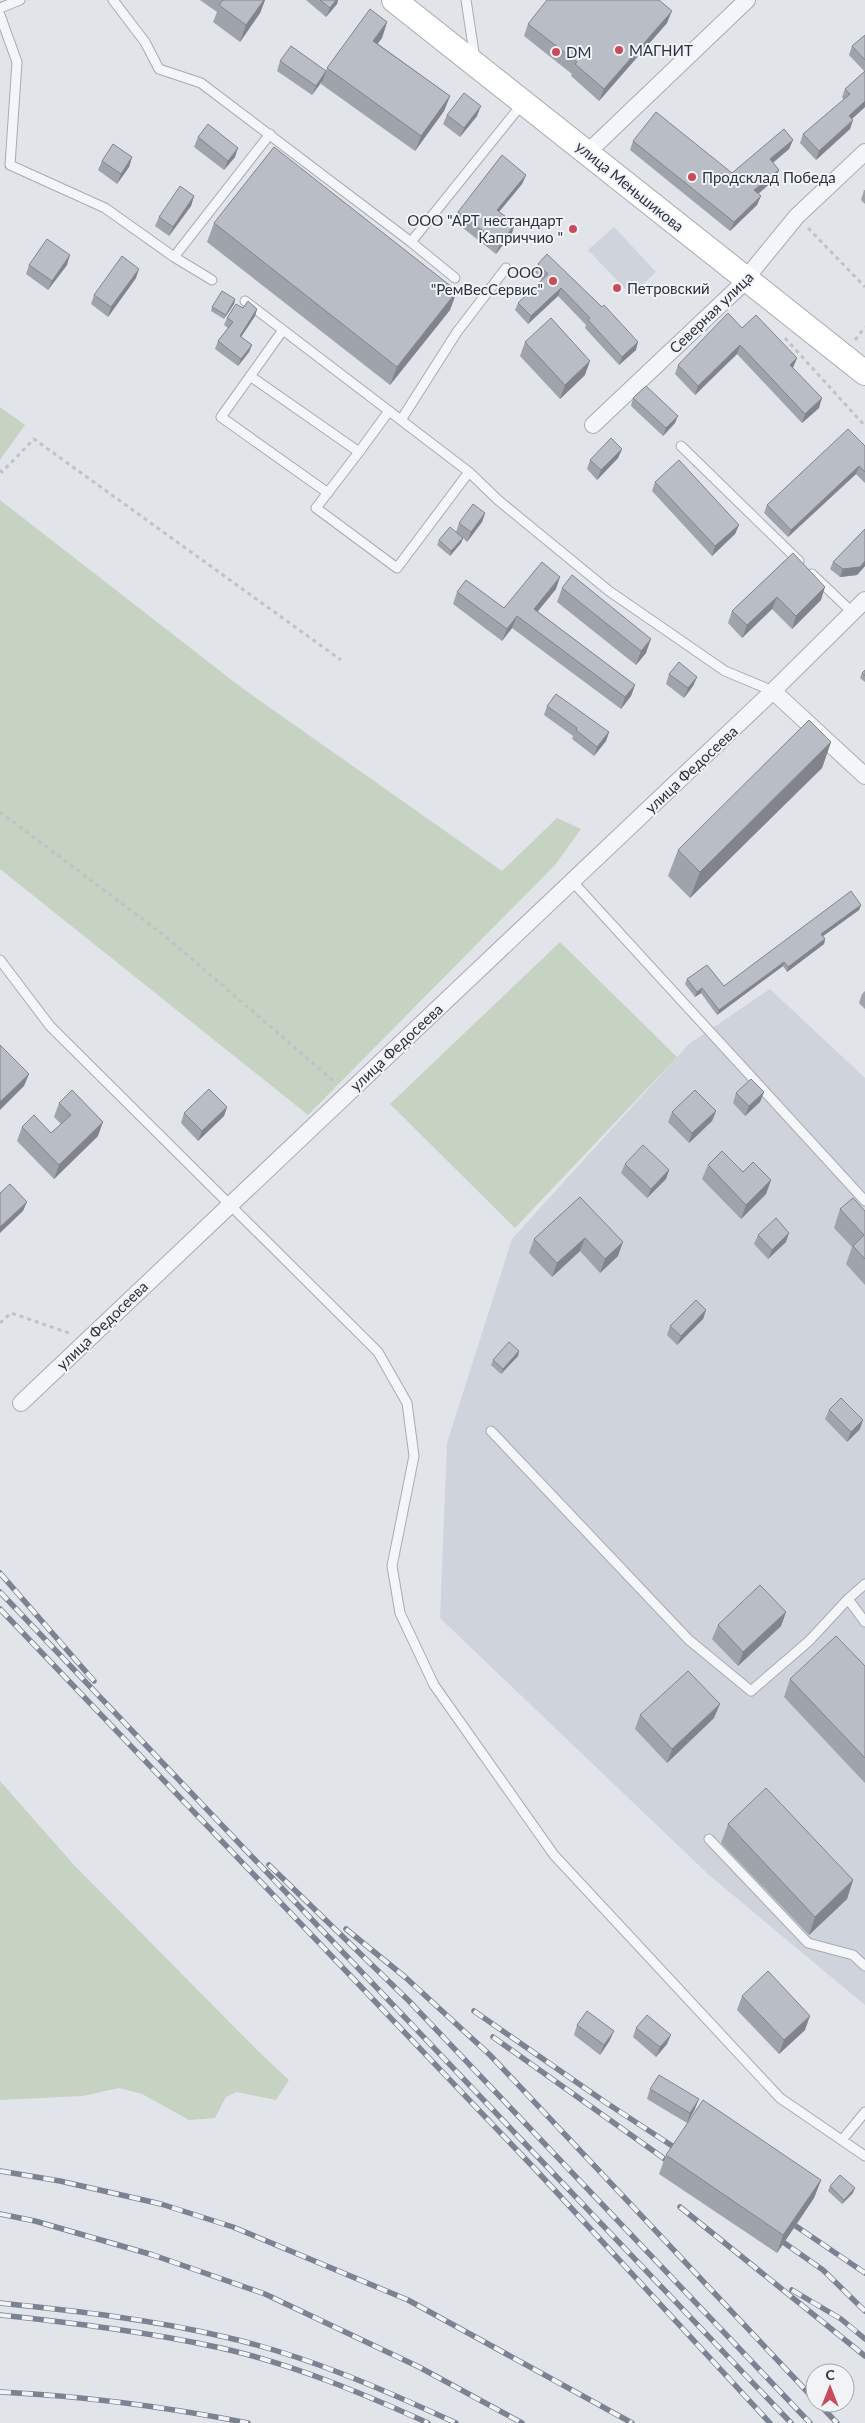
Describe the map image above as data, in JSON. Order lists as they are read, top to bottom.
{
  "streets": {
    "main road": ["улица Меньшикова"],
    "street": ["Северная улица", "улица Федосеева"]
  },
  "crossings": [
    ["улица Меньшикова", "Северная улица"]
  ],
  "places": [
    "МАГНИТ",
    "DM",
    "Продсклад Победа",
    "ООО \"АРТ нестандарт Каприччио \"",
    "ООО \"РемВесСервис\"",
    "Петровский"
  ],
  "north": "top"
}
